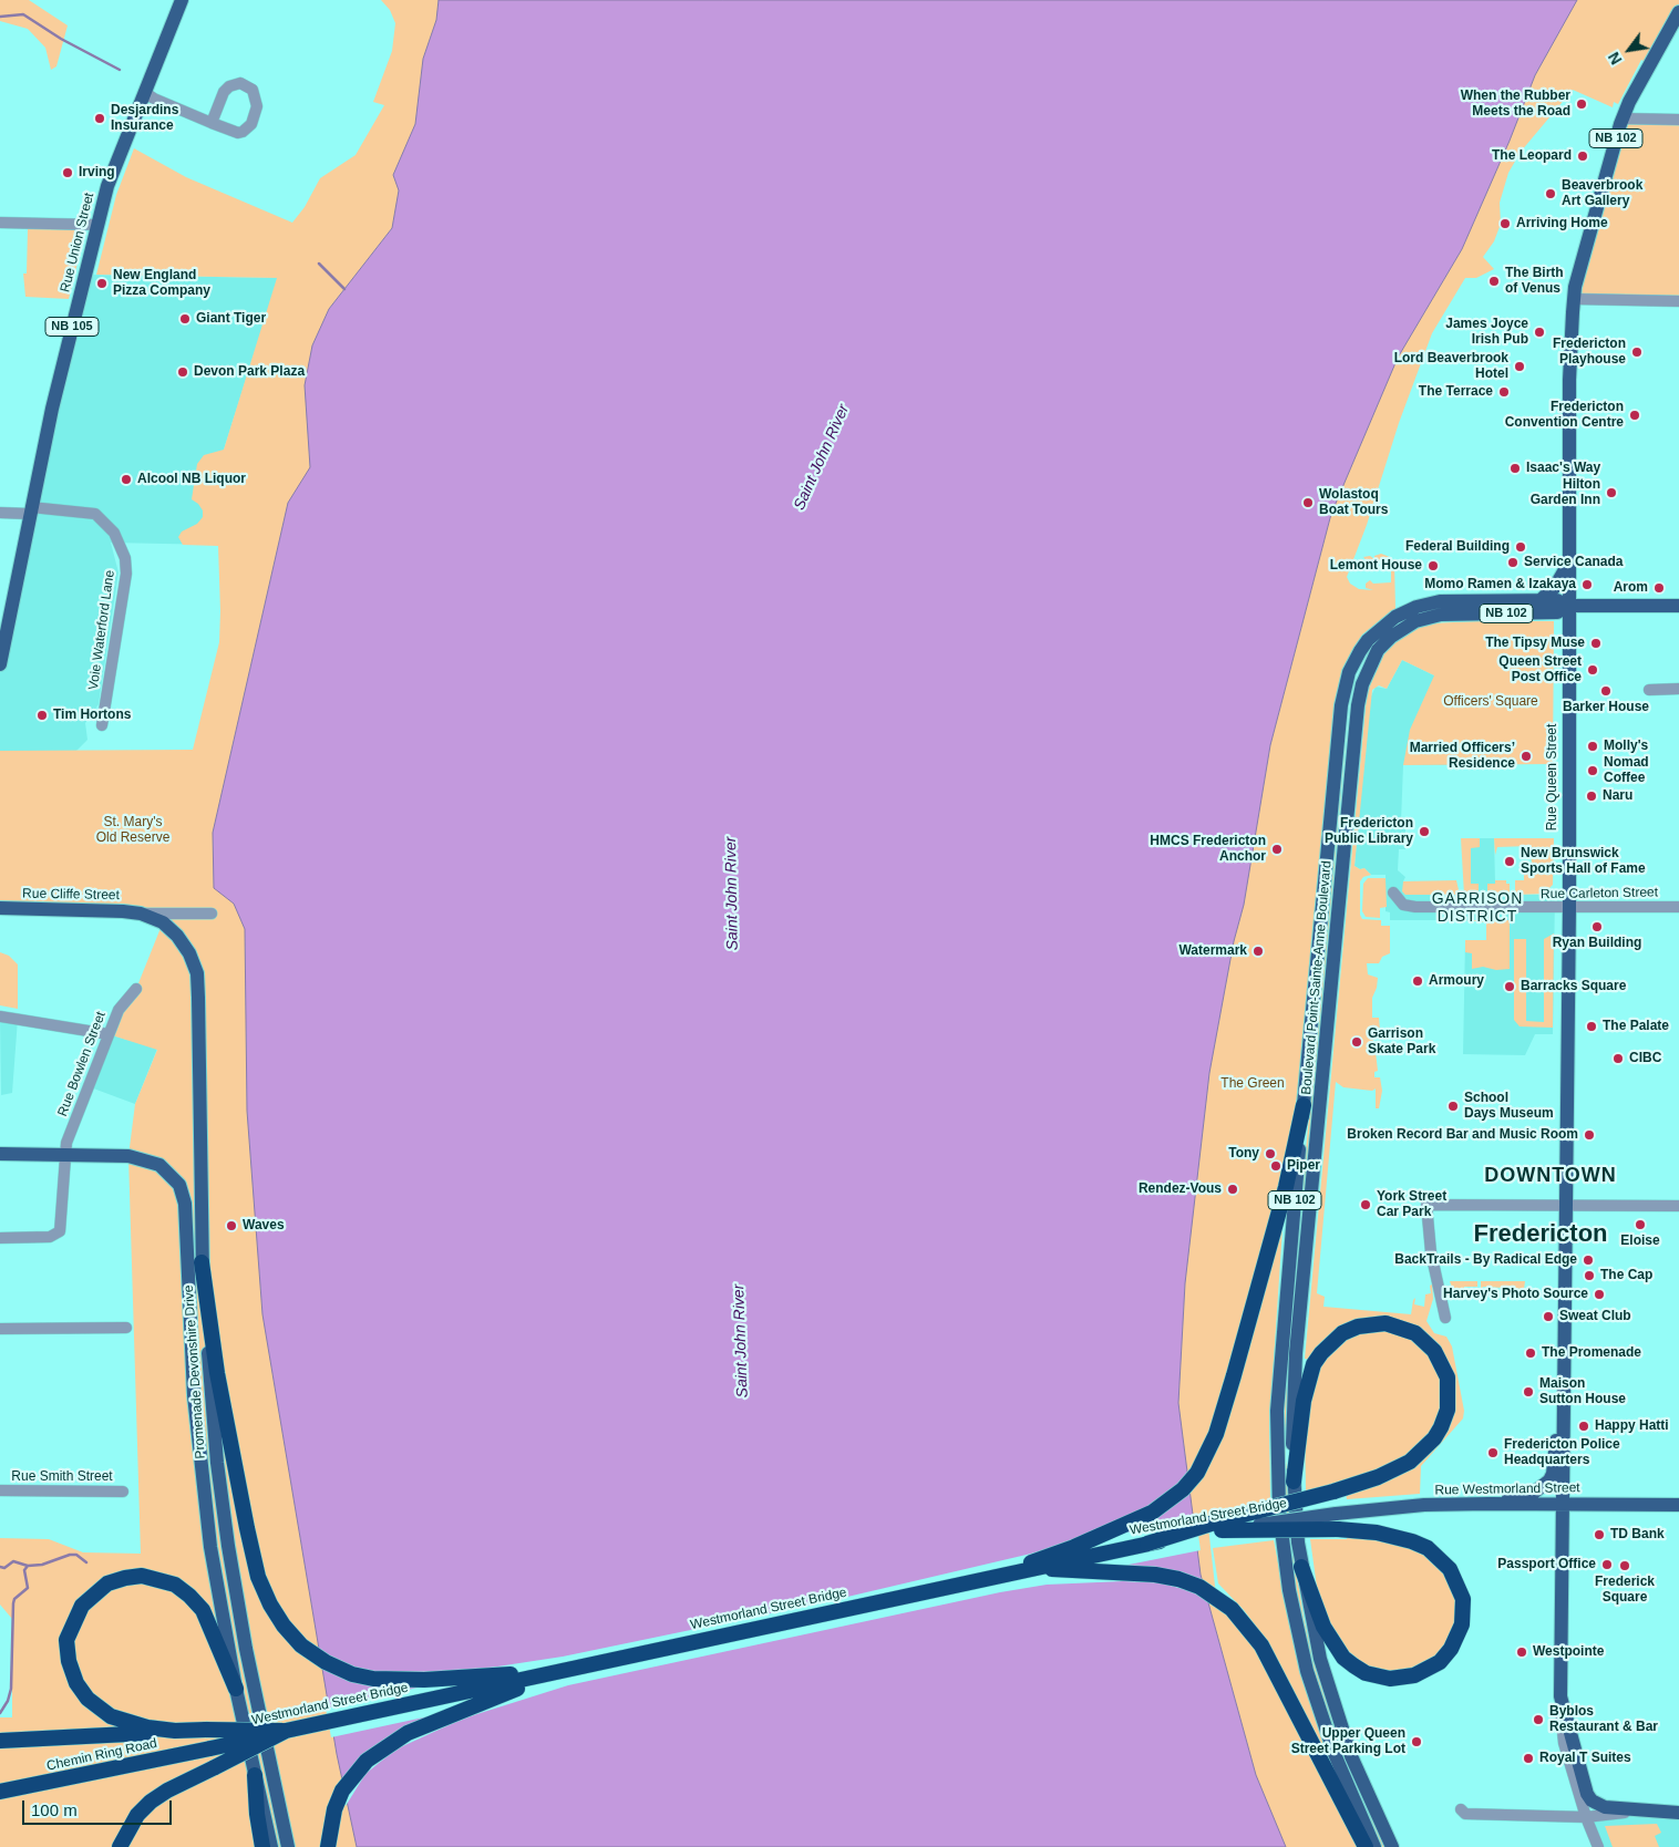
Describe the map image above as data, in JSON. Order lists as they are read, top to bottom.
{
  "streets": {
    "highway": ["Westmorland Street Bridge", "Chemin Ring Road"],
    "main road": [
      "NB 102",
      "Rue Union Street",
      "NB 105",
      "Rue Queen Street",
      "Rue Cliffe Street",
      "Boulevard Point-Sainte-Anne Boulevard",
      "Promenade Devonshire Drive",
      "Rue Westmorland Street"
    ],
    "street": [
      "Voie Waterford Lane",
      "Rue Carleton Street",
      "Rue Bowlen Street",
      "Rue Smith Street"
    ]
  },
  "crossings": [
    ["NB 102", "Rue Queen Street"],
    ["NB 102", "Boulevard Point-Sainte-Anne Boulevard"],
    ["Rue Union Street", "Voie Waterford Lane"],
    ["Rue Queen Street", "Rue Carleton Street"],
    ["Rue Queen Street", "Boulevard Point-Sainte-Anne Boulevard"],
    ["Rue Queen Street", "Rue Westmorland Street"],
    ["Rue Cliffe Street", "Promenade Devonshire Drive"],
    ["Rue Bowlen Street", "Promenade Devonshire Drive"],
    ["Rue Westmorland Street", "Westmorland Street Bridge"],
    ["Westmorland Street Bridge", "Chemin Ring Road"]
  ],
  "districts": ["GARRISON DISTRICT", "DOWNTOWN", "Fredericton"],
  "water": ["Saint John River"],
  "parks": ["Officers' Square", "St. Mary's Old Reserve", "The Green"],
  "places": [
    "When the Rubber Meets the Road",
    "Desjardins Insurance",
    "The Leopard",
    "Irving",
    "Beaverbrook Art Gallery",
    "Arriving Home",
    "The Birth of Venus",
    "New England Pizza Company",
    "Giant Tiger",
    "James Joyce Irish Pub",
    "Fredericton Playhouse",
    "Lord Beaverbrook Hotel",
    "Devon Park Plaza",
    "The Terrace",
    "Fredericton Convention Centre",
    "Isaac's Way",
    "Alcool NB Liquor",
    "Hilton Garden Inn",
    "Wolastoq Boat Tours",
    "Federal Building",
    "Service Canada",
    "Lemont House",
    "Momo Ramen & Izakaya",
    "Arom",
    "The Tipsy Muse",
    "Queen Street Post Office",
    "Barker House",
    "Tim Hortons",
    "Molly's",
    "Married Officers’ Residence",
    "Nomad Coffee",
    "Naru",
    "Fredericton Public Library",
    "HMCS Fredericton Anchor",
    "New Brunswick Sports Hall of Fame",
    "Ryan Building",
    "Watermark",
    "Armoury",
    "Barracks Square",
    "The Palate",
    "Garrison Skate Park",
    "CIBC",
    "School Days Museum",
    "Broken Record Bar and Music Room",
    "Tony",
    "Piper",
    "Rendez-Vous",
    "York Street Car Park",
    "Eloise",
    "Waves",
    "BackTrails - By Radical Edge",
    "The Cap",
    "Harvey's Photo Source",
    "Sweat Club",
    "The Promenade",
    "Maison Sutton House",
    "Happy Hatti",
    "Fredericton Police Headquarters",
    "TD Bank",
    "Passport Office",
    "Frederick Square",
    "Westpointe",
    "Byblos Restaurant & Bar",
    "Upper Queen Street Parking Lot",
    "Royal T Suites"
  ],
  "scale_bar": "100 m",
  "north": "bottom left"
}
